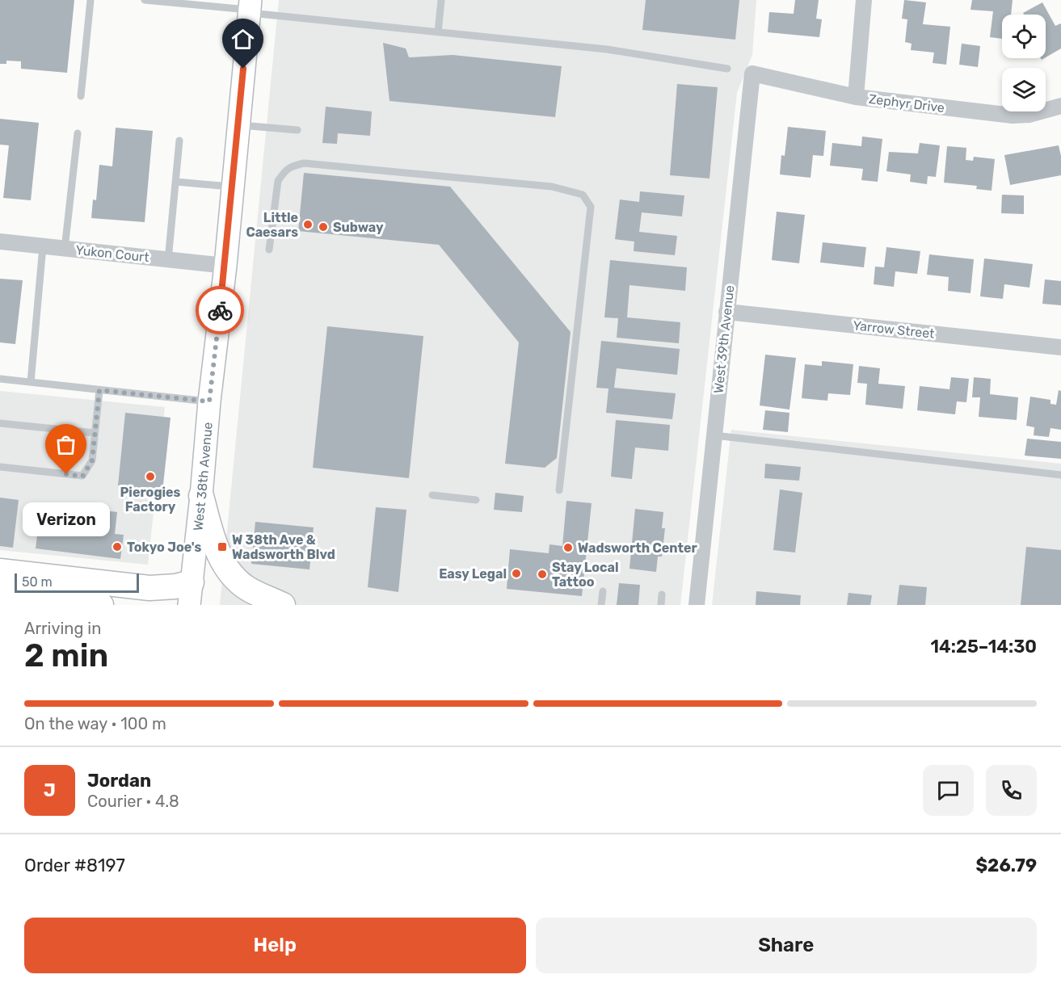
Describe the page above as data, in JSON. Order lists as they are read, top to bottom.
{
  "streets": {
    "main road": ["West 38th Avenue"],
    "street": [
      "Zephyr Drive",
      "Yukon Court",
      "Yarrow Street",
      "West 39th Avenue"
    ]
  },
  "crossings": [
    ["Zephyr Drive", "West 39th Avenue"],
    ["Yukon Court", "West 38th Avenue"],
    ["Yarrow Street", "West 39th Avenue"]
  ],
  "places": {
    "other": [
      "Little Caesars",
      "Subway",
      "Verizon",
      "Pierogies Factory",
      "Tokyo Joe's",
      "Wadsworth Center",
      "Easy Legal",
      "Stay Local Tattoo"
    ],
    "transit": ["W 38th Ave & Wadsworth Blvd"]
  },
  "scale_bar": "50 m",
  "page": {
    "bubble": "Verizon",
    "scale": "50 m",
    "heading": ["2 min", "Arriving in", "14:25–14:30"],
    "panel": [
      "Jordan",
      "Courier · 4.8",
      "Order #8197",
      "$26.79"
    ],
    "bar": "On the way · 100 m",
    "round": "J",
    "buttons": ["Help", "Share"]
  }
}
